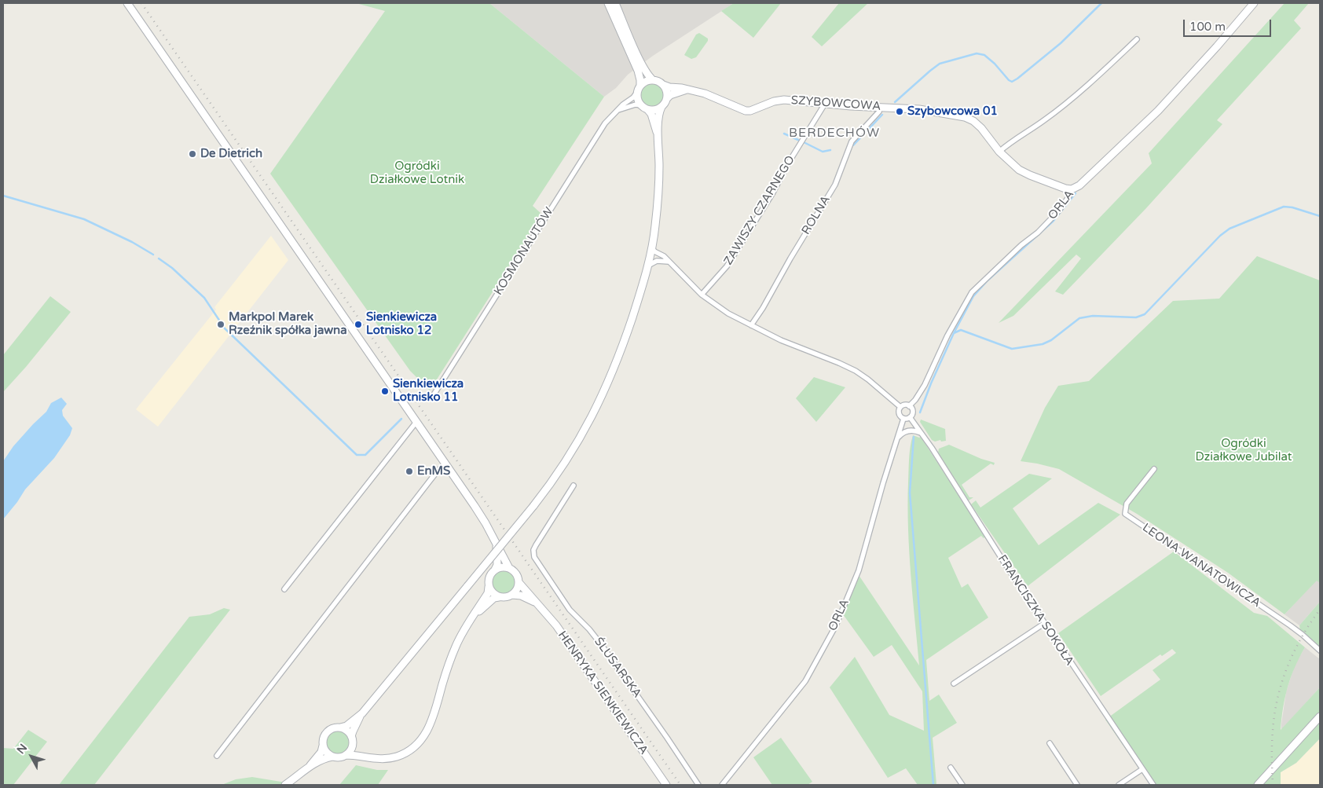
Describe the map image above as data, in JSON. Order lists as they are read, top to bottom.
{
  "streets": {
    "main road": ["SZYBOWCOWA", "ORLA", "HENRYKA SIENKIEWICZA"],
    "street": [
      "ZAWISZY CZARNEGO",
      "ROLNA",
      "KOSMONAUTÓW",
      "LEONA WANATOWICZA",
      "FRANCISZKA SOKOŁA",
      "ŚLUSARSKA"
    ]
  },
  "crossings": [
    ["SZYBOWCOWA", "ORLA"],
    ["SZYBOWCOWA", "ZAWISZY CZARNEGO"],
    ["SZYBOWCOWA", "ROLNA"],
    ["SZYBOWCOWA", "KOSMONAUTÓW"],
    ["ORLA", "FRANCISZKA SOKOŁA"]
  ],
  "districts": ["BERDECHÓW"],
  "parks": ["Ogródki Działkowe Lotnik", "Ogródki Działkowe Jubilat"],
  "places": [
    "Szybowcowa 01",
    "De Dietrich",
    "Markpol Marek Rzeźnik spółka jawna",
    "Sienkiewicza Lotnisko 12",
    "Sienkiewicza Lotnisko 11",
    "EnMS"
  ],
  "scale_bar": "100 m",
  "north": "top left"
}
